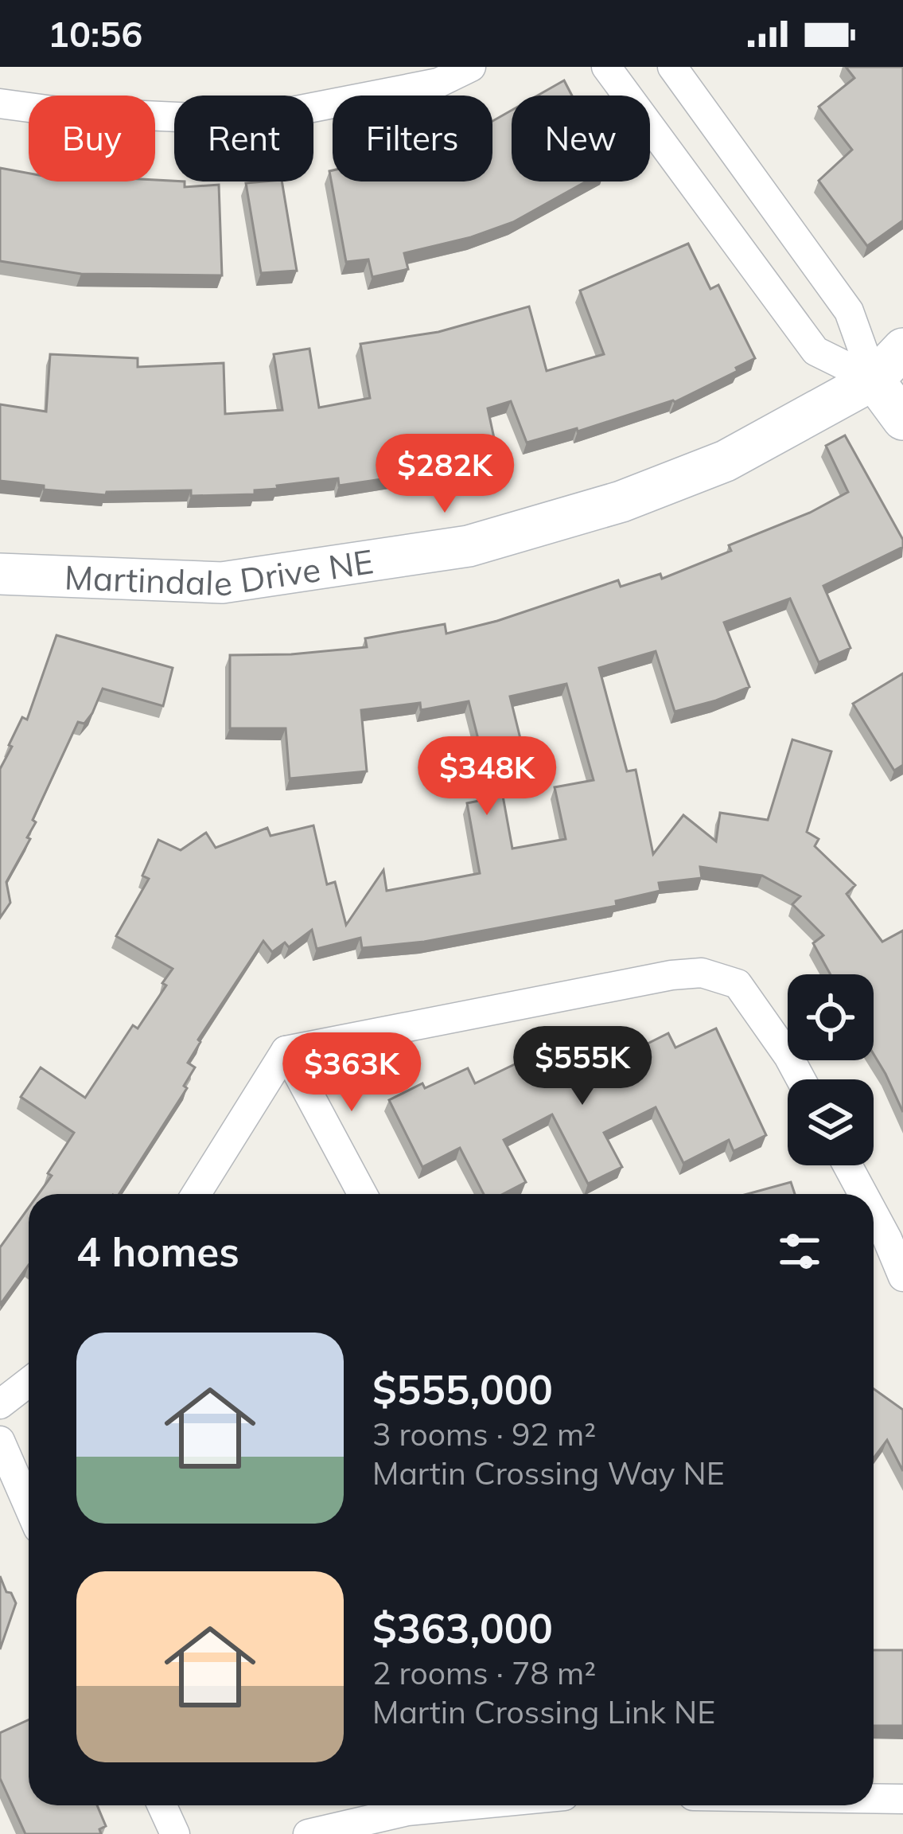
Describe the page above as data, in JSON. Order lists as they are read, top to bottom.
{
  "streets": {
    "street": ["Martindale Drive NE"]
  },
  "page": {
    "status": "10:56",
    "chip": [
      "Buy",
      "Rent",
      "Filters",
      "New"
    ],
    "price": [
      "$282K",
      "$348K",
      "$555K",
      "$363K"
    ],
    "heading": "4 homes",
    "list": [
      {
        "name": "$555,000",
        "note": "3 rooms · 92 m² · Martin Crossing Way NE"
      },
      {
        "name": "$363,000",
        "note": "2 rooms · 78 m² · Martin Crossing Link NE"
      }
    ]
  }
}
